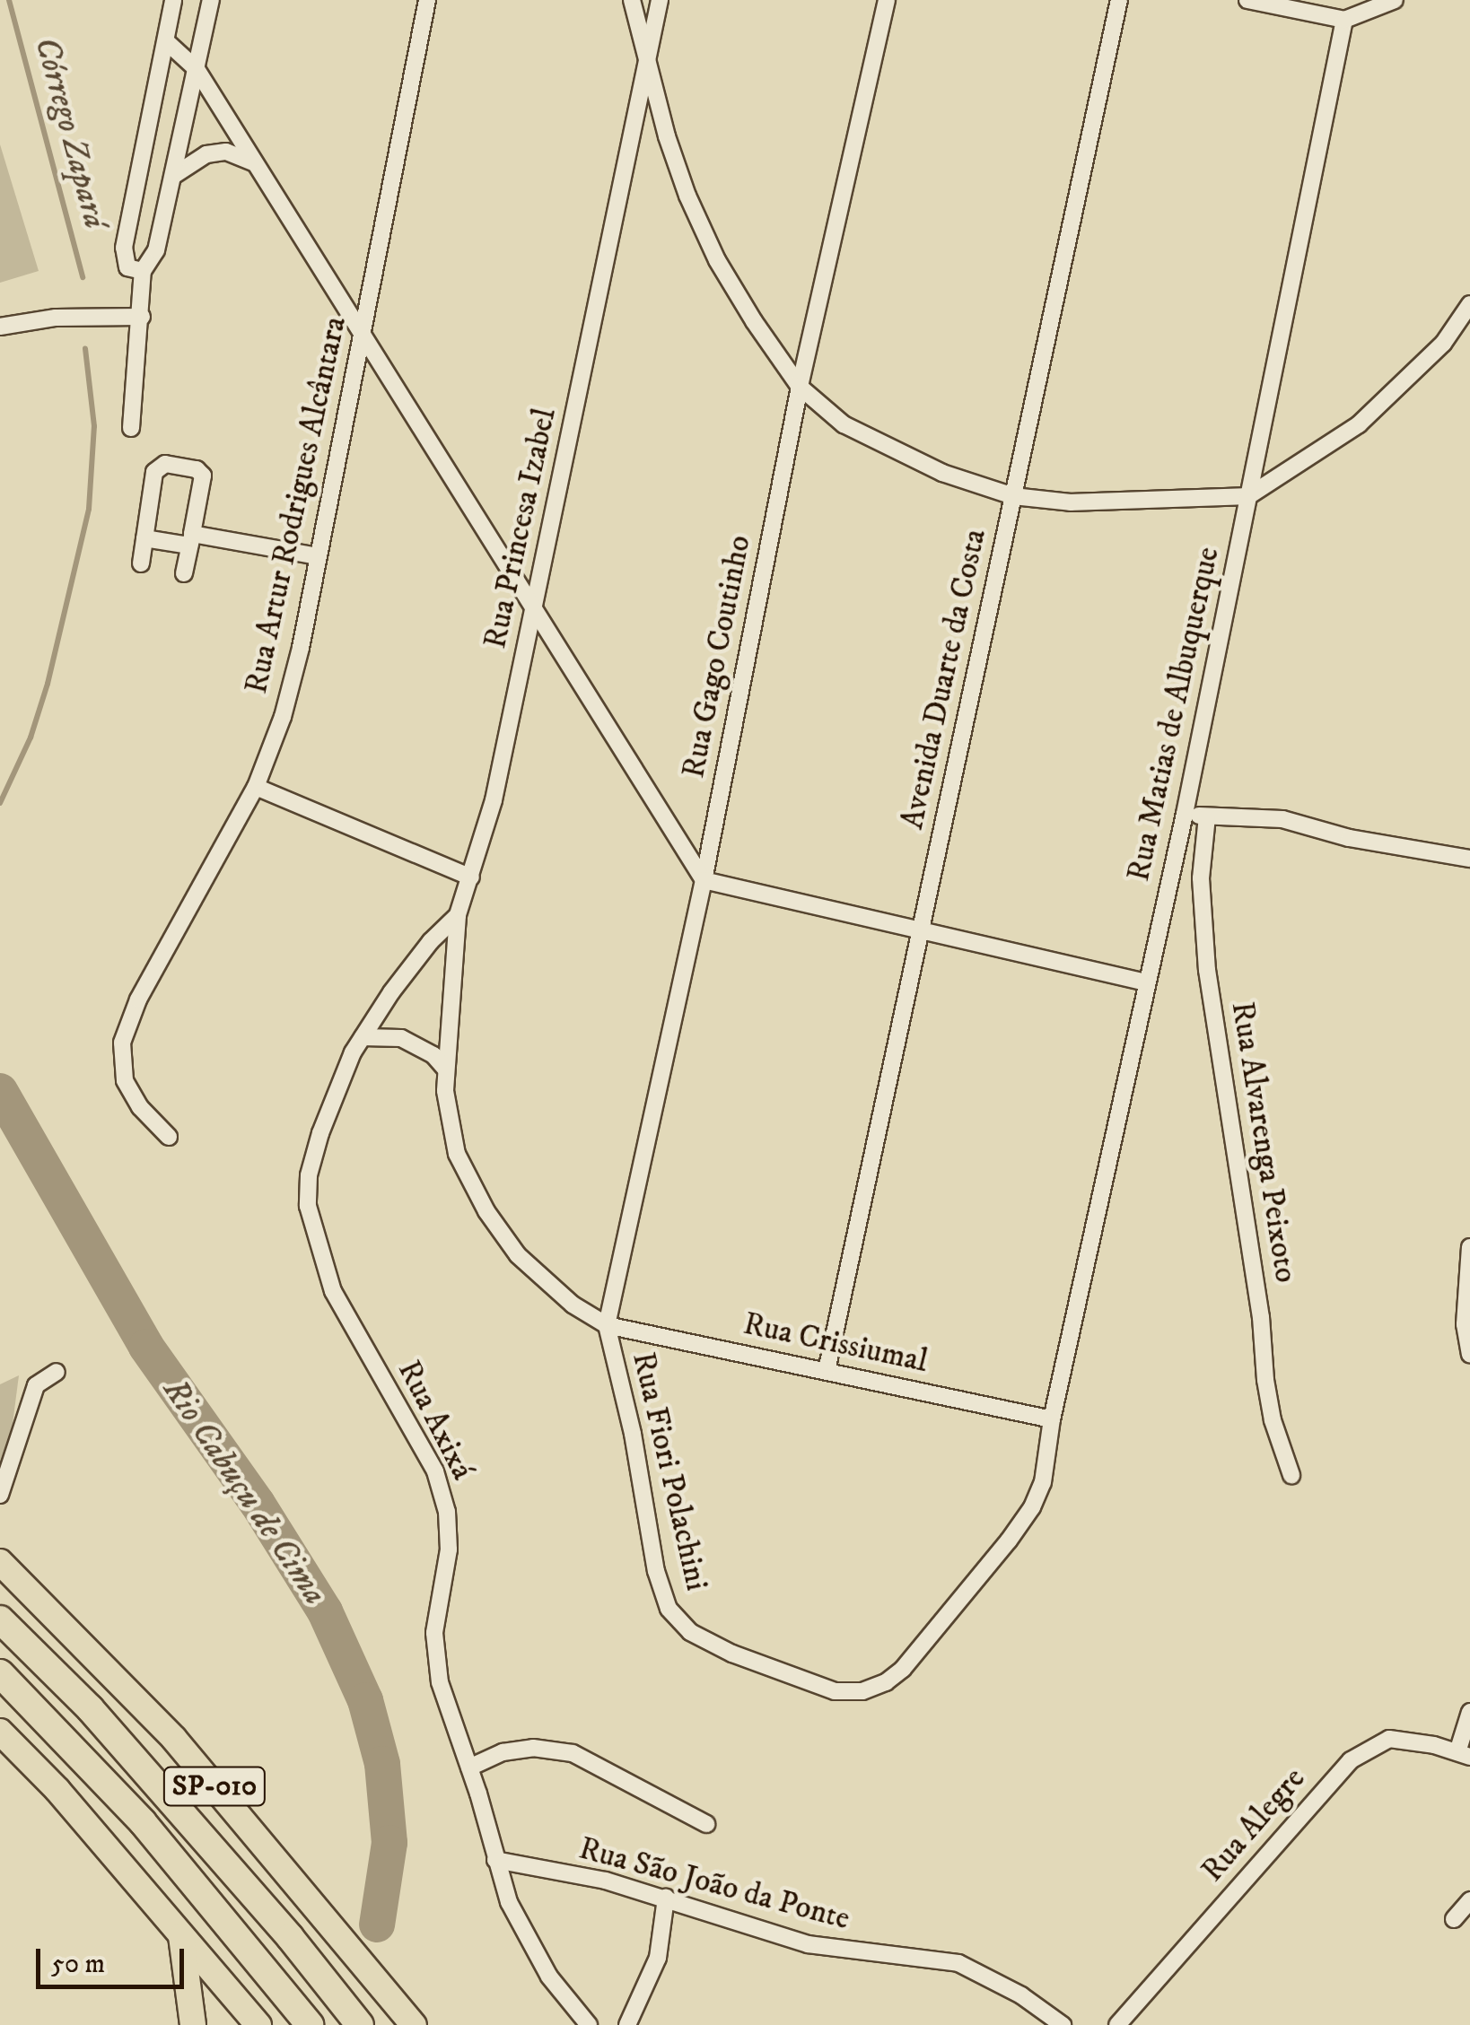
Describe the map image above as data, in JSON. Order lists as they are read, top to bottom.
{
  "streets": {
    "highway": ["SP-010"],
    "street": [
      "Rua Artur Rodrigues Alcântara",
      "Rua Princesa Izabel",
      "Rua Gago Coutinho",
      "Avenida Duarte da Costa",
      "Rua Matias de Albuquerque",
      "Rua Alvarenga Peixoto",
      "Rua Crissiumal",
      "Rua Axixá",
      "Rua Fiori Polachini",
      "Rua Alegre",
      "Rua São João da Ponte"
    ]
  },
  "crossings": [
    ["Rua Princesa Izabel", "Rua Gago Coutinho"],
    ["Rua Princesa Izabel", "Rua Crissiumal"],
    ["Rua Princesa Izabel", "Rua Axixá"],
    ["Rua Princesa Izabel", "Rua Fiori Polachini"],
    ["Rua Gago Coutinho", "Rua Crissiumal"],
    ["Rua Gago Coutinho", "Rua Fiori Polachini"],
    ["Avenida Duarte da Costa", "Rua Crissiumal"],
    ["Rua Matias de Albuquerque", "Rua Crissiumal"],
    ["Rua Matias de Albuquerque", "Rua Fiori Polachini"],
    ["Rua Crissiumal", "Rua Fiori Polachini"],
    ["Rua Axixá", "Rua São João da Ponte"]
  ],
  "water": ["Córrego Zapará", "Rio Cabuçu de Cima"],
  "scale_bar": "50 m"
}
